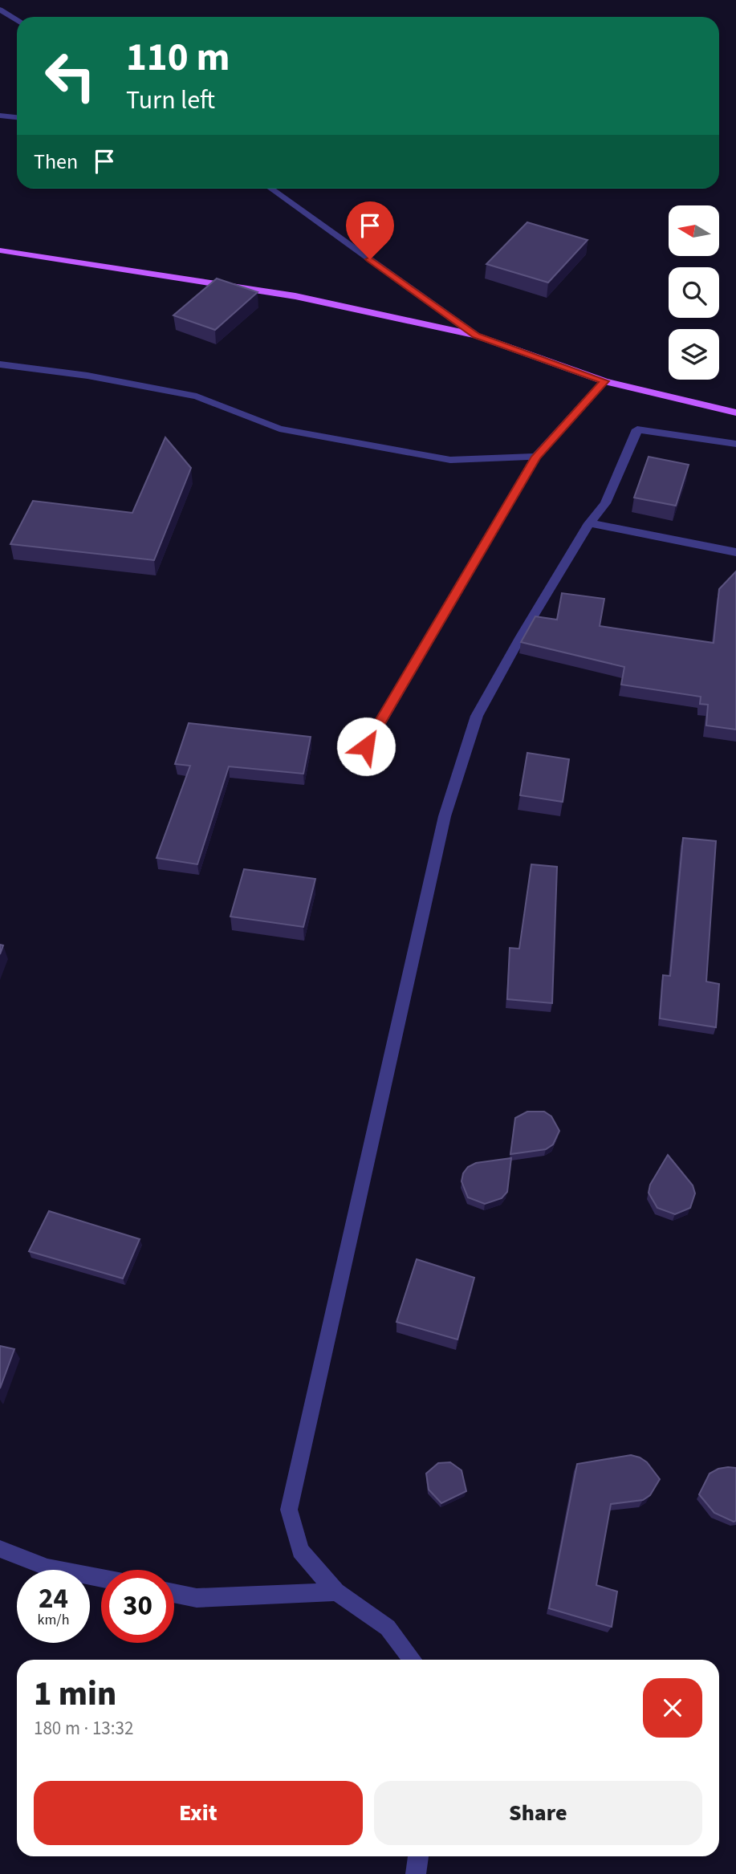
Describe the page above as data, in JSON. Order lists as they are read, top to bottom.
{
  "north": "left",
  "page": {
    "turn": ["110 m", "Turn left"],
    "then": "Then",
    "speed": "24 km/h",
    "limit": "30",
    "heading": ["1 min", "180 m · 13:32"],
    "buttons": ["Exit", "Share"]
  }
}
